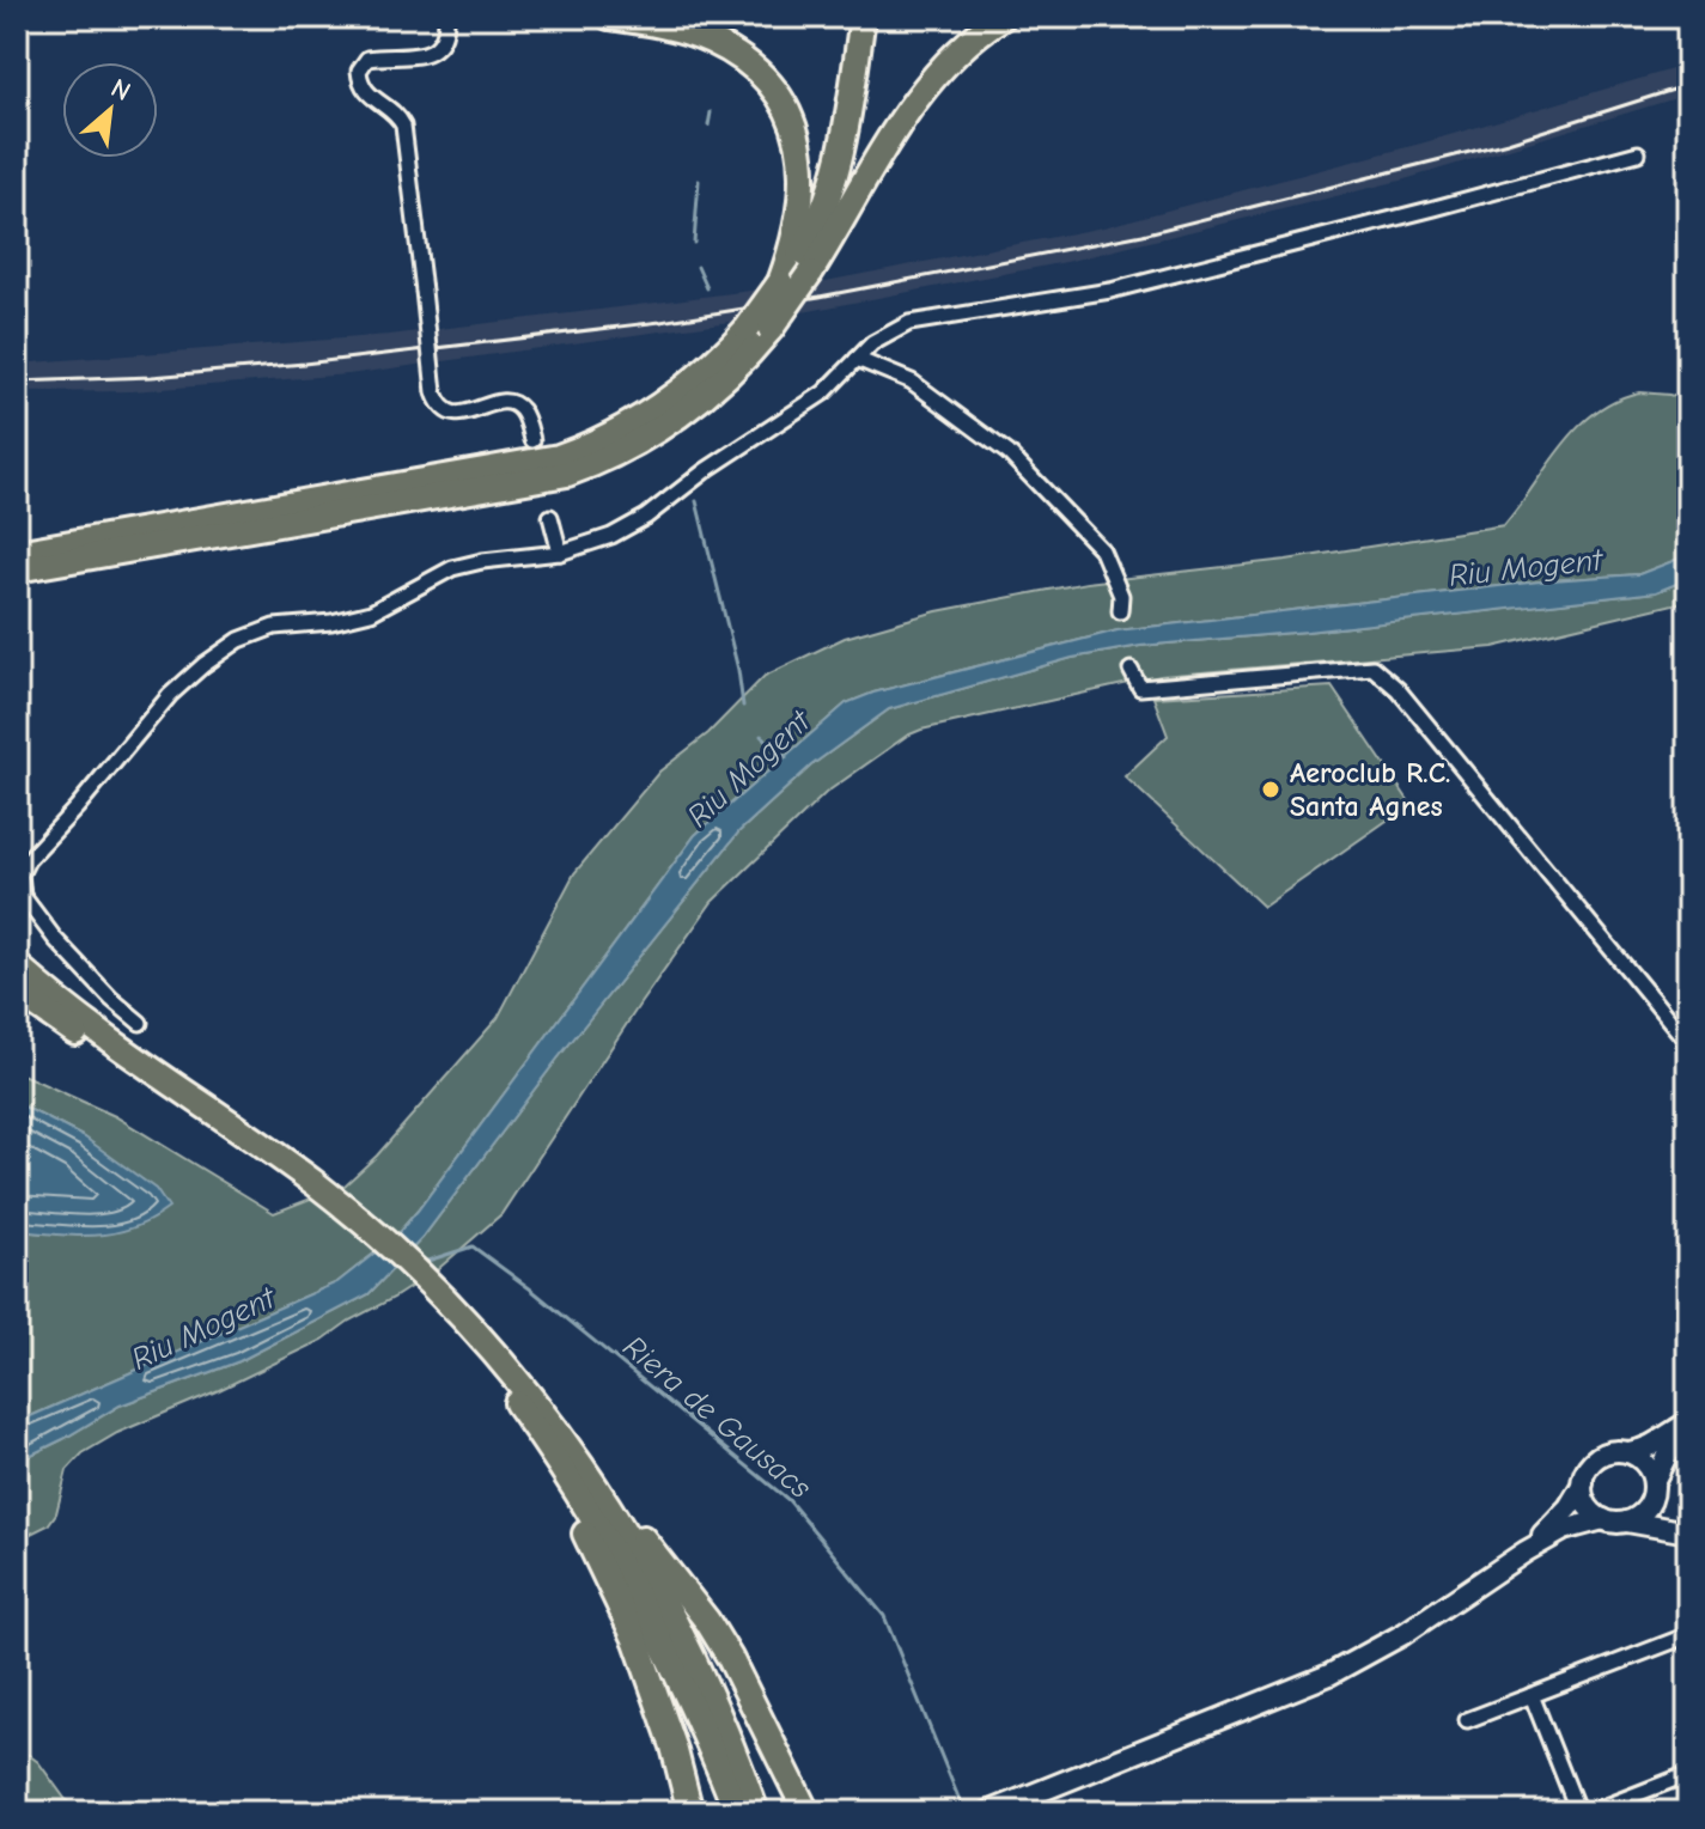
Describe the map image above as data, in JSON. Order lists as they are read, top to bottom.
{
  "water": ["Riu Mogent", "Riera de Gausacs"],
  "places": ["Aeroclub R.C. Santa Agnes"],
  "north": "top right"
}
